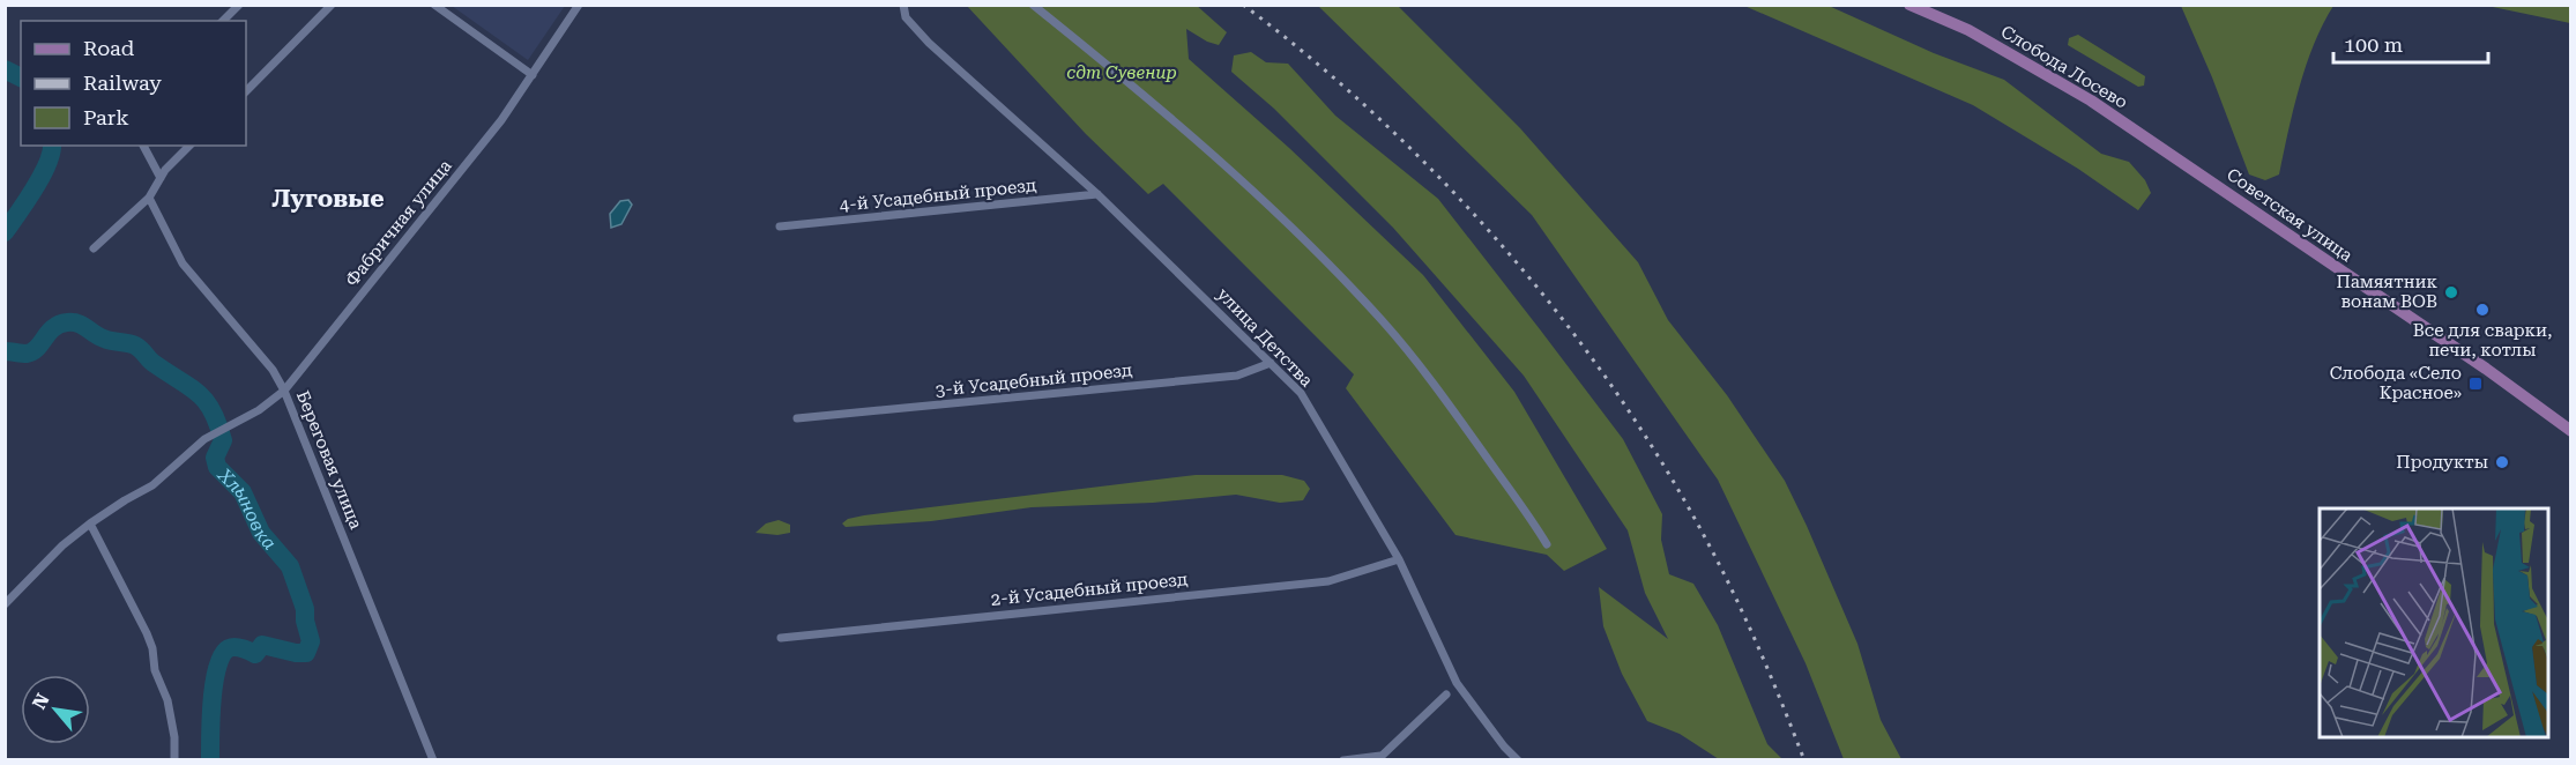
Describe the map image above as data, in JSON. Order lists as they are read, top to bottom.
{
  "streets": {
    "main road": ["Слобода Лосево", "Советская улица"],
    "street": [
      "4-й Усадебный проезд",
      "Фабричная улица",
      "улица Детства",
      "3-й Усадебный проезд",
      "Береговая улица",
      "2-й Усадебный проезд"
    ]
  },
  "crossings": [
    ["Слобода Лосево", "Советская улица"],
    ["4-й Усадебный проезд", "улица Детства"],
    ["Фабричная улица", "Береговая улица"],
    ["улица Детства", "3-й Усадебный проезд"],
    ["улица Детства", "2-й Усадебный проезд"]
  ],
  "districts": ["Луговые"],
  "water": ["Хлыновка"],
  "parks": ["сдт Сувенир"],
  "places": {
    "other": ["Памяятник вонам ВОВ", "Все для сварки, печи, котлы", "Продукты"],
    "transit": ["Слобода «Село Красное»"]
  },
  "legend": ["Road", "Railway", "Park"],
  "scale_bar": "100 m",
  "north": "top left"
}
